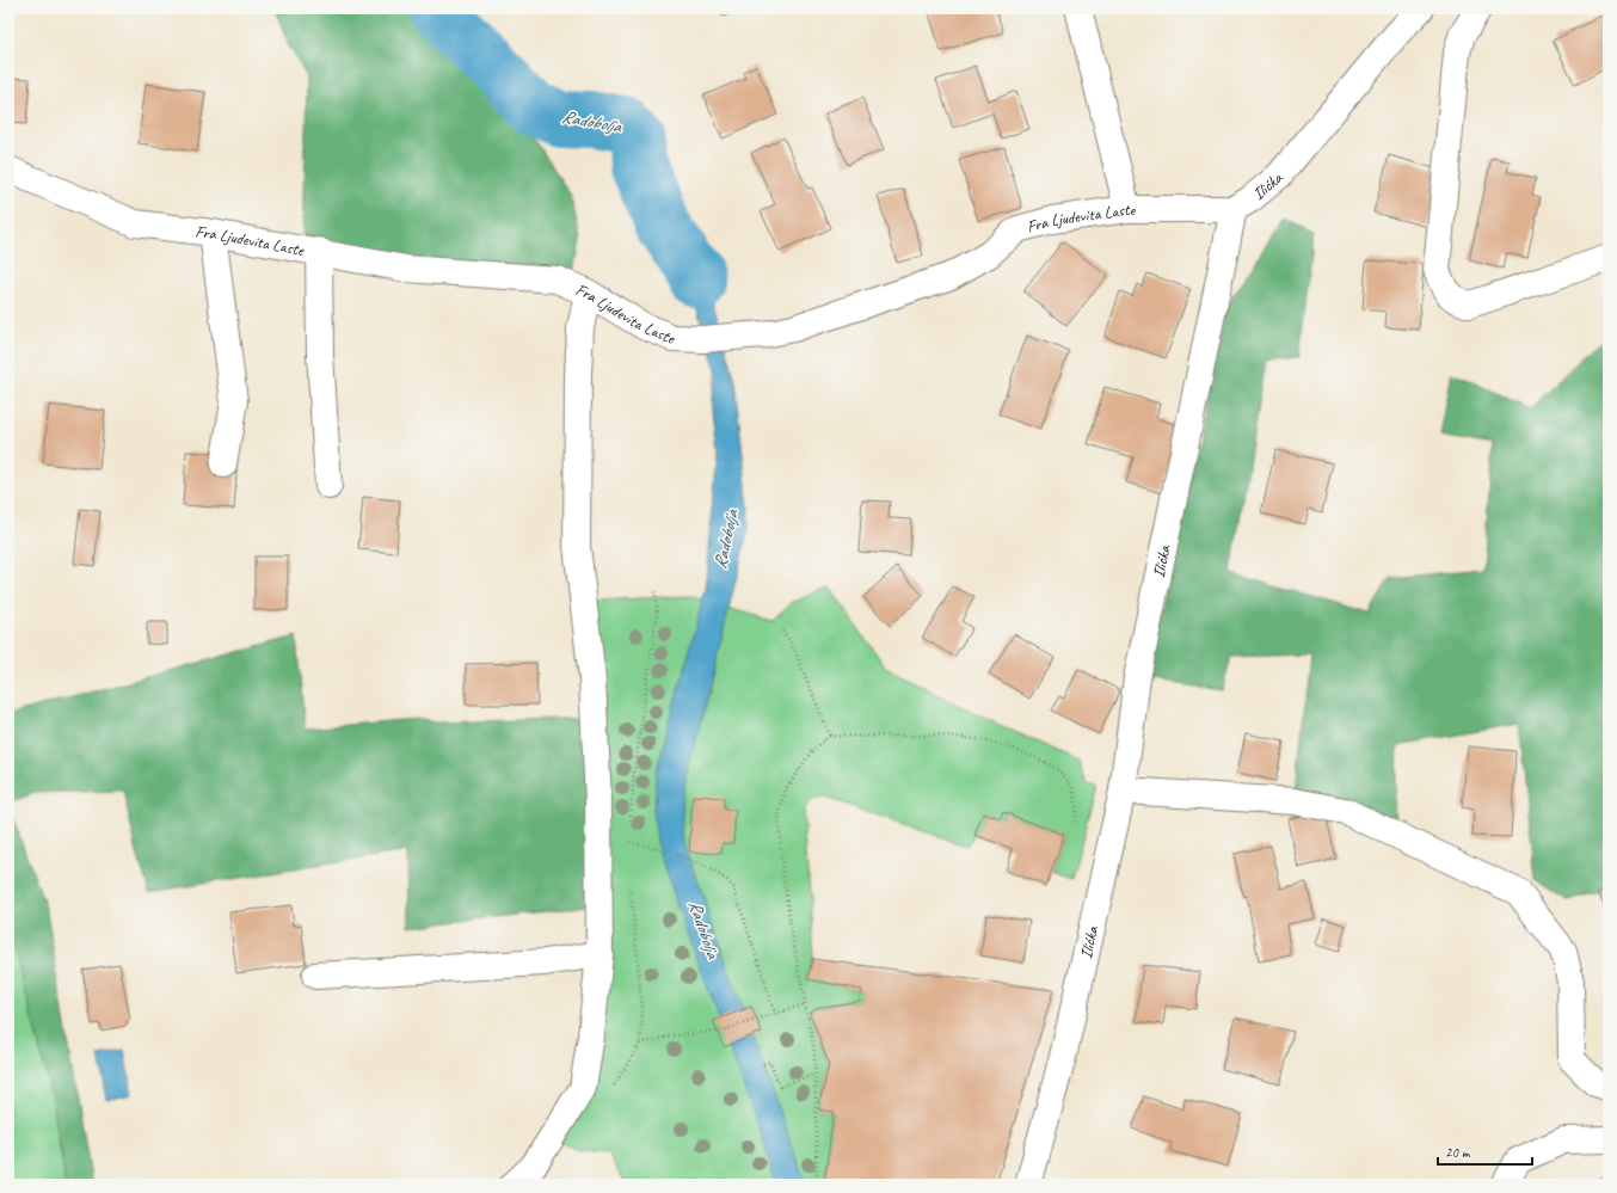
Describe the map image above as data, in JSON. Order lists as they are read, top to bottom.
{
  "streets": {
    "street": ["Ilićka", "Fra Ljudevita Laste"]
  },
  "crossings": [
    ["Ilićka", "Fra Ljudevita Laste"]
  ],
  "water": ["Radobolja"],
  "scale_bar": "20 m"
}
